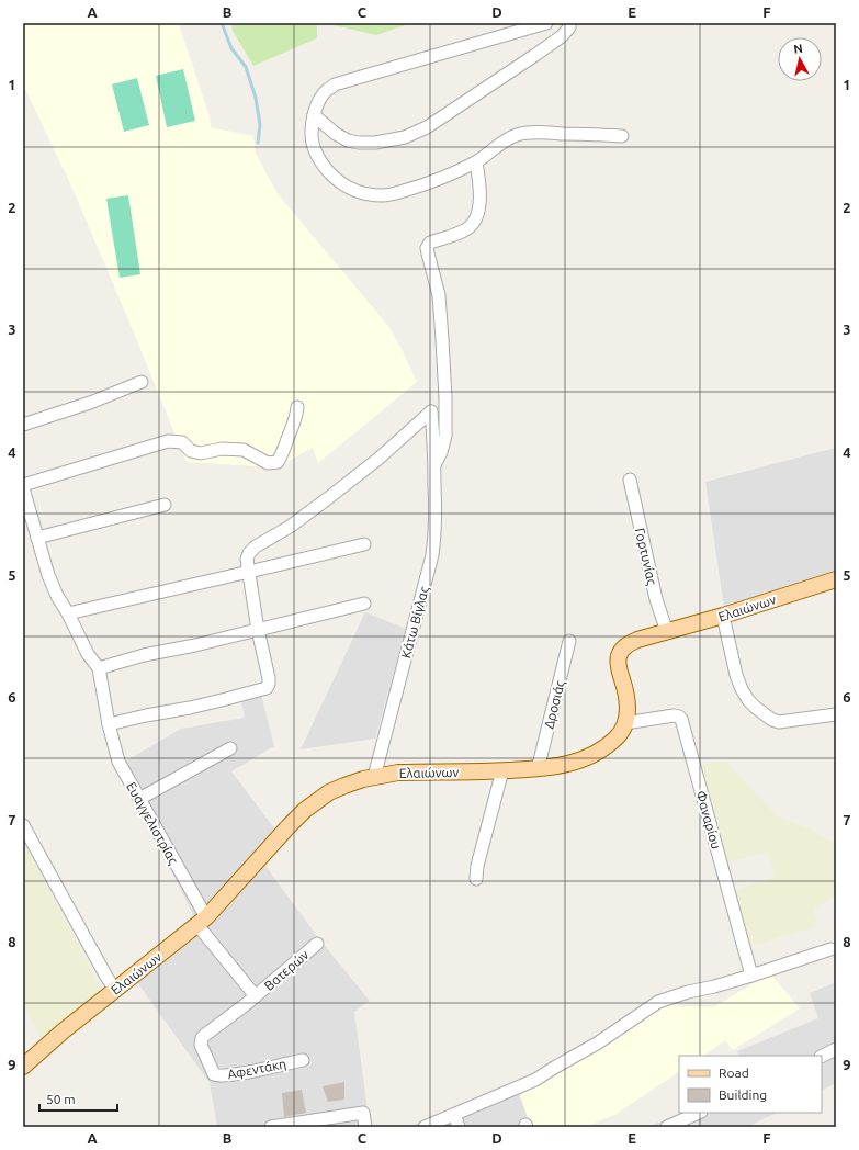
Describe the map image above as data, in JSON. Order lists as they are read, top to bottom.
{
  "streets": {
    "main road": ["Ελαιώνων"],
    "street": [
      "Γορτυνίας",
      "Κάτω Βίγλας",
      "Δροσιάς",
      "Φαναρίου",
      "Ευαγγελιστρίας",
      "Βατερών",
      "Αφεντάκη"
    ]
  },
  "crossings": [
    ["Γορτυνίας", "Ελαιώνων"],
    ["Ελαιώνων", "Κάτω Βίγλας"],
    ["Ελαιώνων", "Δροσιάς"],
    ["Ελαιώνων", "Φαναρίου"],
    ["Ελαιώνων", "Ευαγγελιστρίας"],
    ["Ευαγγελιστρίας", "Βατερών"],
    ["Ευαγγελιστρίας", "Αφεντάκη"],
    ["Βατερών", "Αφεντάκη"]
  ],
  "legend": ["Road", "Building"],
  "scale_bar": "50 m",
  "north": "top",
  "grid": {
    "columns": [
      "A",
      "B",
      "C",
      "D",
      "E",
      "F"
    ],
    "rows": [
      "1",
      "2",
      "3",
      "4",
      "5",
      "6",
      "7",
      "8",
      "9"
    ]
  }
}
